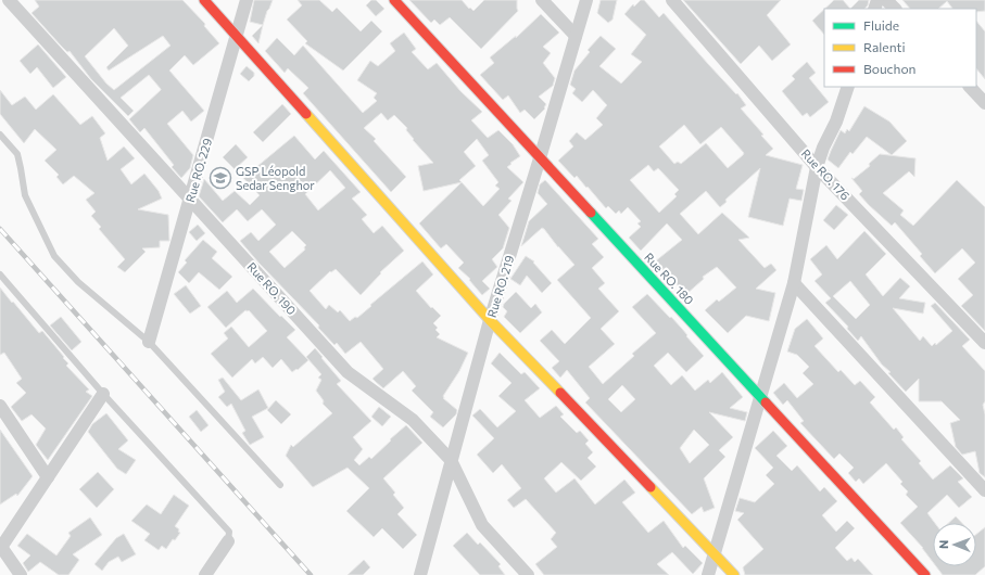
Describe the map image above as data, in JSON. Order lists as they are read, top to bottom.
{
  "streets": {
    "street": [
      "Rue RO. 229",
      "Rue RO. 176",
      "Rue RO. 180",
      "Rue RO. 219",
      "Rue RO. 190"
    ]
  },
  "crossings": [
    ["Rue RO. 229", "Rue RO. 190"],
    ["Rue RO. 180", "Rue RO. 219"],
    ["Rue RO. 219", "Rue RO. 190"]
  ],
  "places": {
    "school or university": ["GSP Léopold Sedar Senghor"]
  },
  "legend": ["Fluide", "Ralenti", "Bouchon"],
  "north": "left"
}
